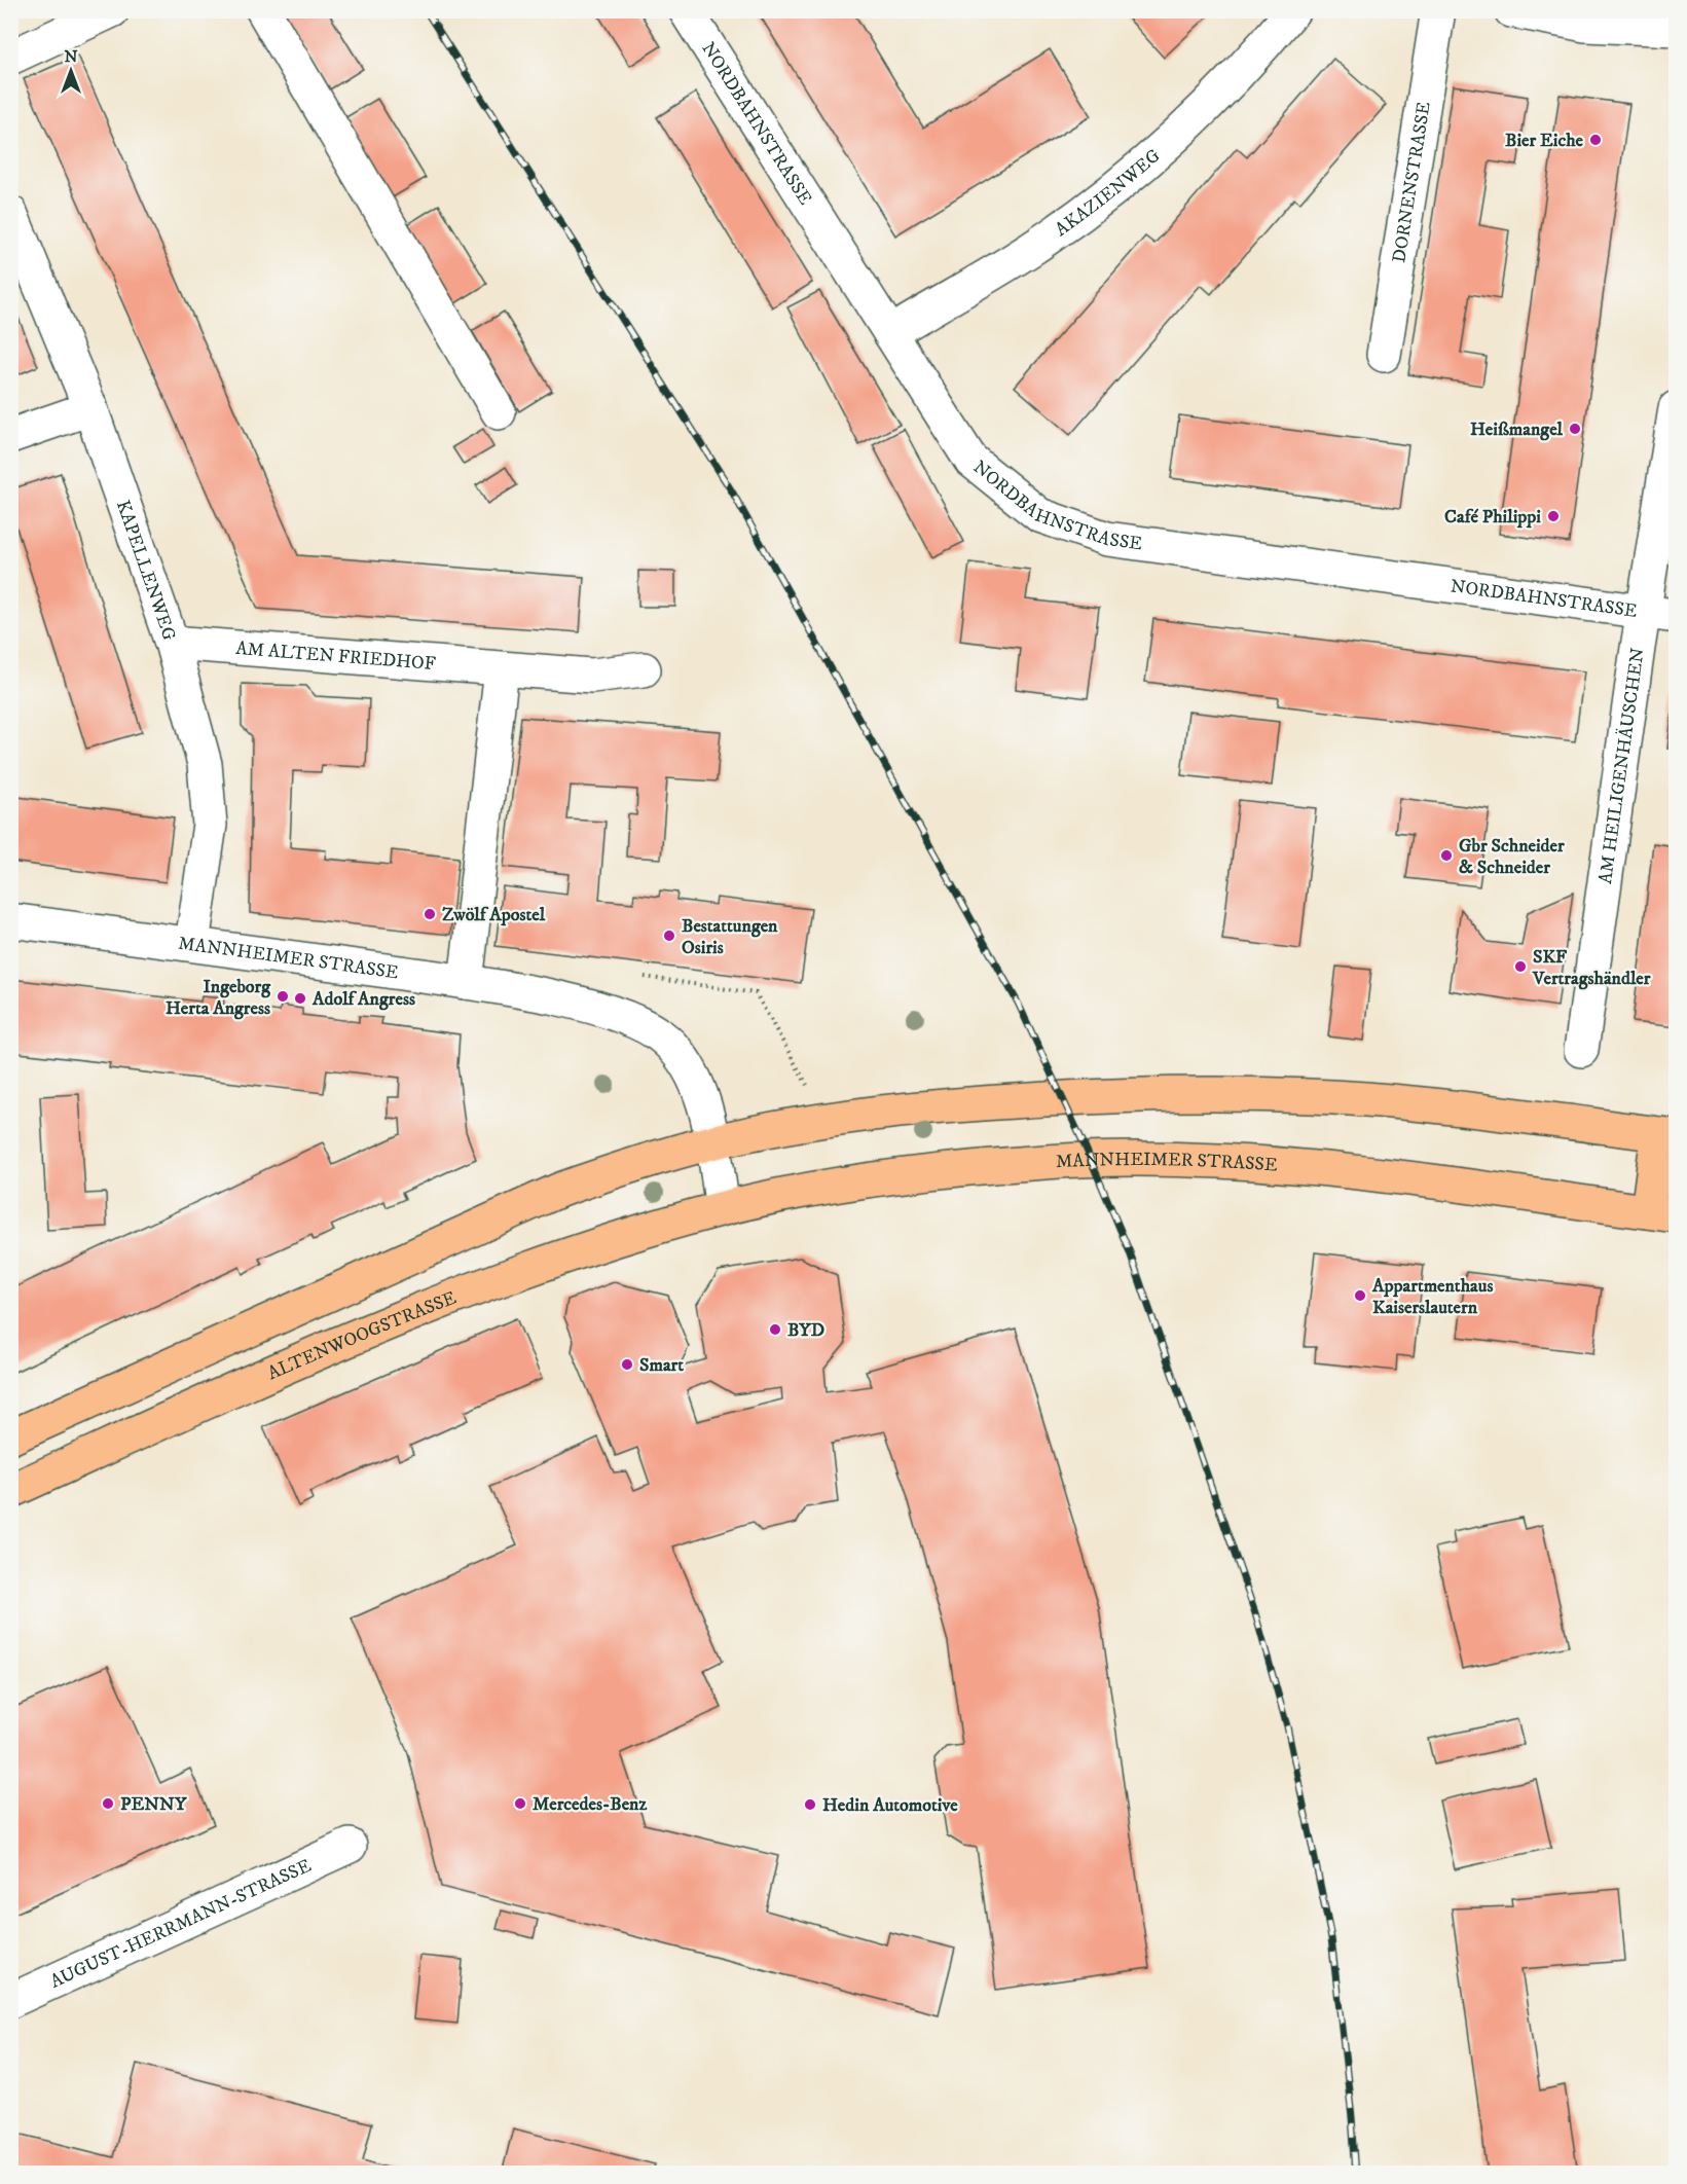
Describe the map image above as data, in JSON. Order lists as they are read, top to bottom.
{
  "streets": {
    "main road": ["MANNHEIMER STRASSE", "ALTENWOOGSTRASSE"],
    "street": [
      "NORDBAHNSTRASSE",
      "DORNENSTRASSE",
      "AKAZIENWEG",
      "KAPELLENWEG",
      "AM ALTEN FRIEDHOF",
      "AM HEILIGENHÄUSCHEN",
      "AUGUST-HERRMANN-STRASSE"
    ]
  },
  "crossings": [
    ["NORDBAHNSTRASSE", "AKAZIENWEG"],
    ["NORDBAHNSTRASSE", "AM HEILIGENHÄUSCHEN"],
    ["KAPELLENWEG", "AM ALTEN FRIEDHOF"],
    ["KAPELLENWEG", "MANNHEIMER STRASSE"],
    ["MANNHEIMER STRASSE", "ALTENWOOGSTRASSE"]
  ],
  "places": [
    "Bier Eiche",
    "Heißmangel",
    "Café Philippi",
    "Gbr Schneider & Schneider",
    "Zwölf Apostel",
    "Bestattungen Osiris",
    "SKF Vertragshändler",
    "Ingeborg Herta Angress",
    "Adolf Angress",
    "Appartmenthaus Kaiserslautern",
    "BYD",
    "Smart",
    "PENNY",
    "Mercedes-Benz",
    "Hedin Automotive"
  ],
  "north": "top"
}
